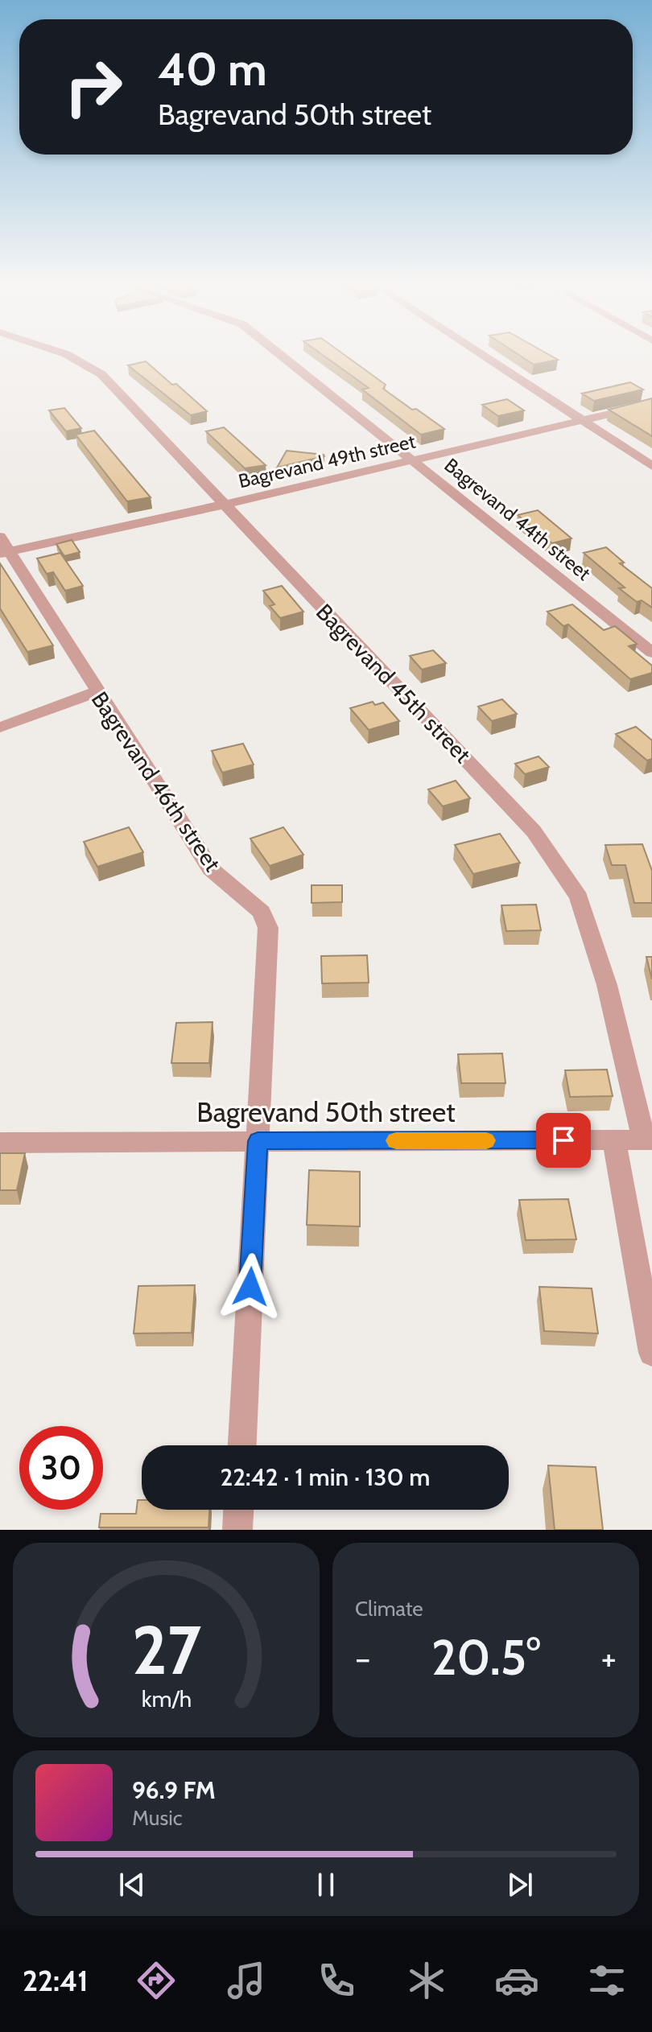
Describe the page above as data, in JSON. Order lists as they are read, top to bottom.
{
  "streets": {
    "street": [
      "Bagrevand 49th street",
      "Bagrevand 44th street",
      "Bagrevand 45th street",
      "Bagrevand 46th street",
      "Bagrevand 50th street"
    ]
  },
  "crossings": [
    ["Bagrevand 49th street", "Bagrevand 44th street"],
    ["Bagrevand 49th street", "Bagrevand 45th street"],
    ["Bagrevand 49th street", "Bagrevand 46th street"],
    ["Bagrevand 45th street", "Bagrevand 50th street"],
    ["Bagrevand 46th street", "Bagrevand 50th street"]
  ],
  "page": {
    "turn": ["40 m", "Bagrevand 50th street"],
    "limit": "30",
    "trip": "22:42 · 1 min · 130 m",
    "tile": "Climate",
    "heat": ["−", "20.5°", "+"],
    "song": ["96.9 FM", "Music"],
    "tabs": "22:41",
    "gauge": ["27", "km/h"]
  }
}
